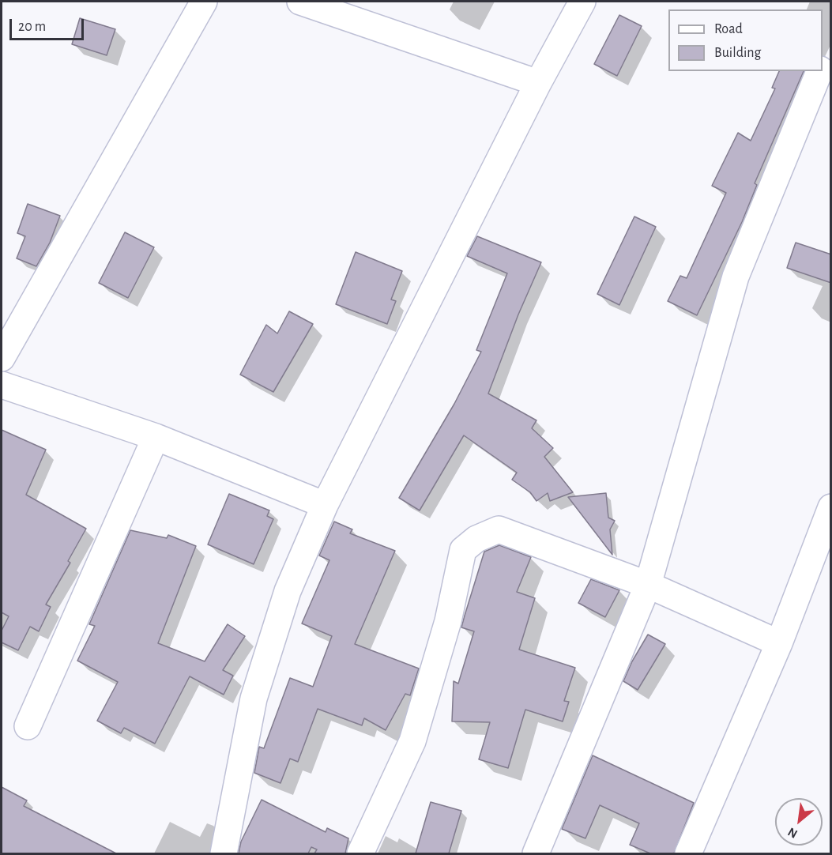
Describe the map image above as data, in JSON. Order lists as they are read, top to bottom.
{
  "legend": ["Road", "Building"],
  "scale_bar": "20 m",
  "north": "bottom left"
}
